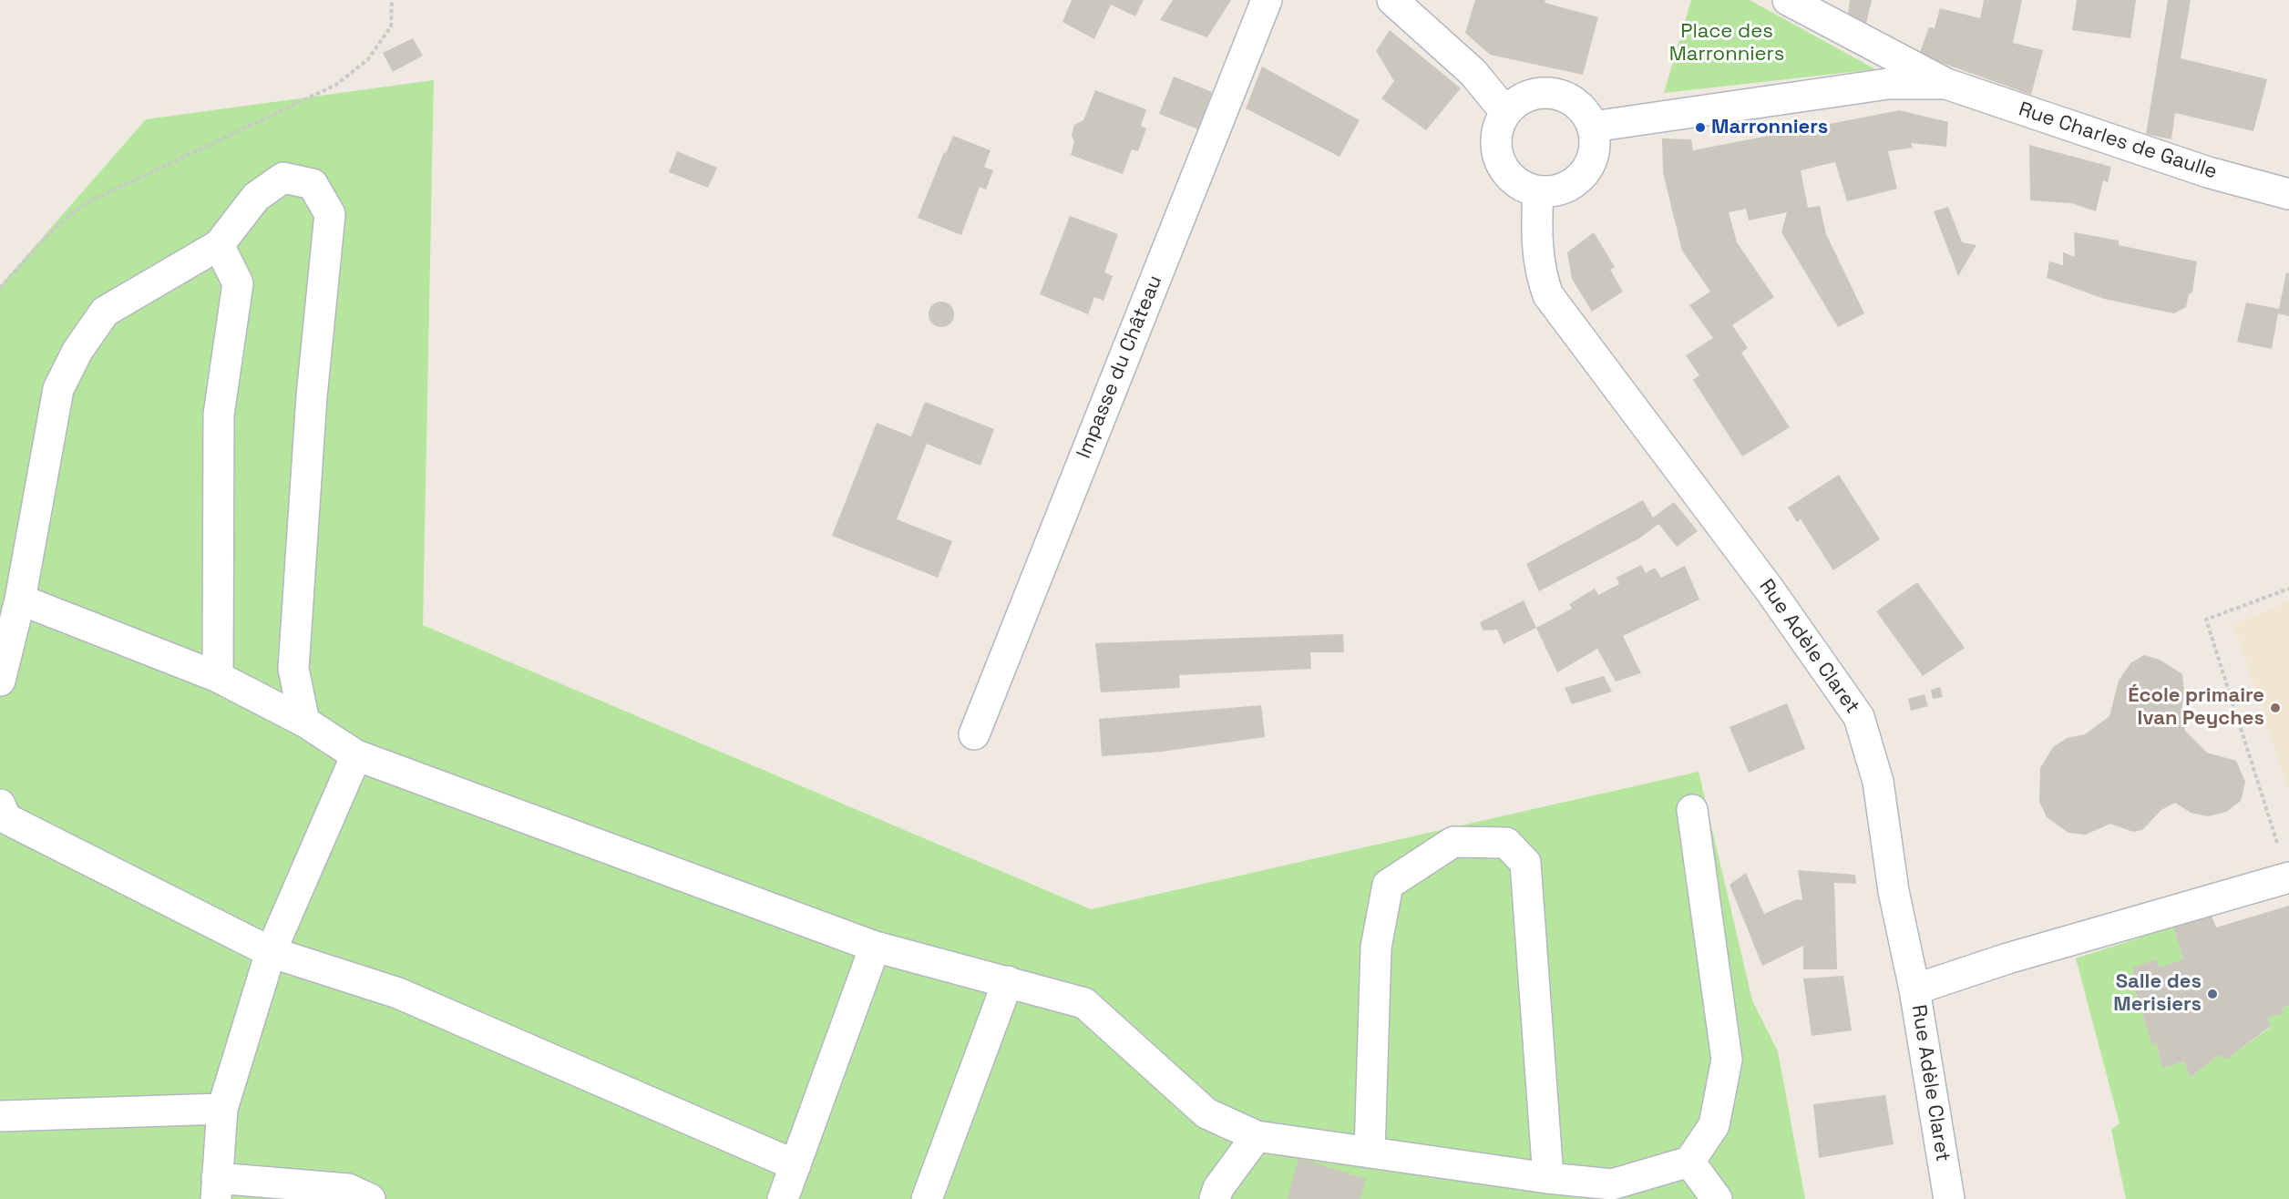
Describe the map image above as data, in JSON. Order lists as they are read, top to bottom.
{
  "streets": {
    "street": ["Rue Charles de Gaulle", "Impasse du Château", "Rue Adèle Claret"]
  },
  "parks": ["Place des Marronniers"],
  "places": ["Marronniers", "École primaire Ivan Peyches", "Salle des Merisiers"]
}
